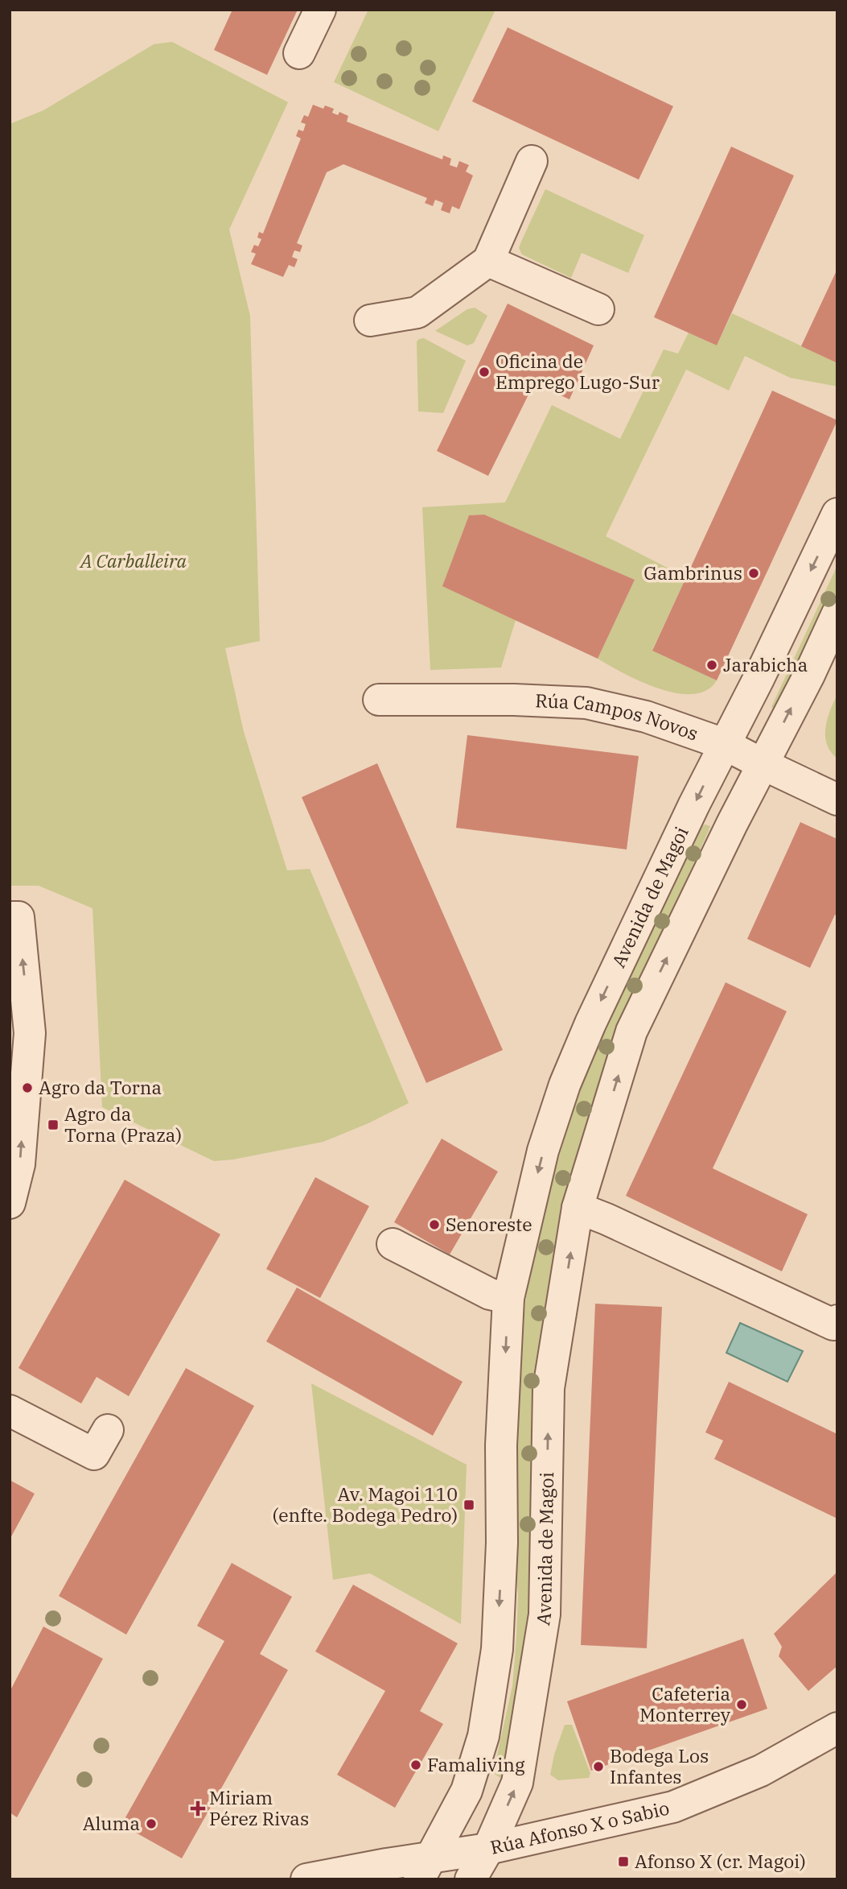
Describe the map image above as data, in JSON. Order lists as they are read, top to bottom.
{
  "streets": {
    "street": ["Rúa Campos Novos", "Avenida de Magoi", "Rúa Afonso X o Sabio"]
  },
  "crossings": [
    ["Rúa Campos Novos", "Avenida de Magoi"],
    ["Avenida de Magoi", "Rúa Afonso X o Sabio"]
  ],
  "parks": ["A Carballeira"],
  "places": {
    "other": [
      "Oficina de Emprego Lugo-Sur",
      "Gambrinus",
      "Jarabicha",
      "Agro da Torna",
      "Senoreste",
      "Cafeteria Monterrey",
      "Famaliving",
      "Bodega Los Infantes",
      "Aluma"
    ],
    "transit": ["Agro da Torna (Praza)", "Av. Magoi 110 (enfte. Bodega Pedro)", "Afonso X (cr. Magoi)"],
    "health": ["Miriam Pérez Rivas"]
  }
}
